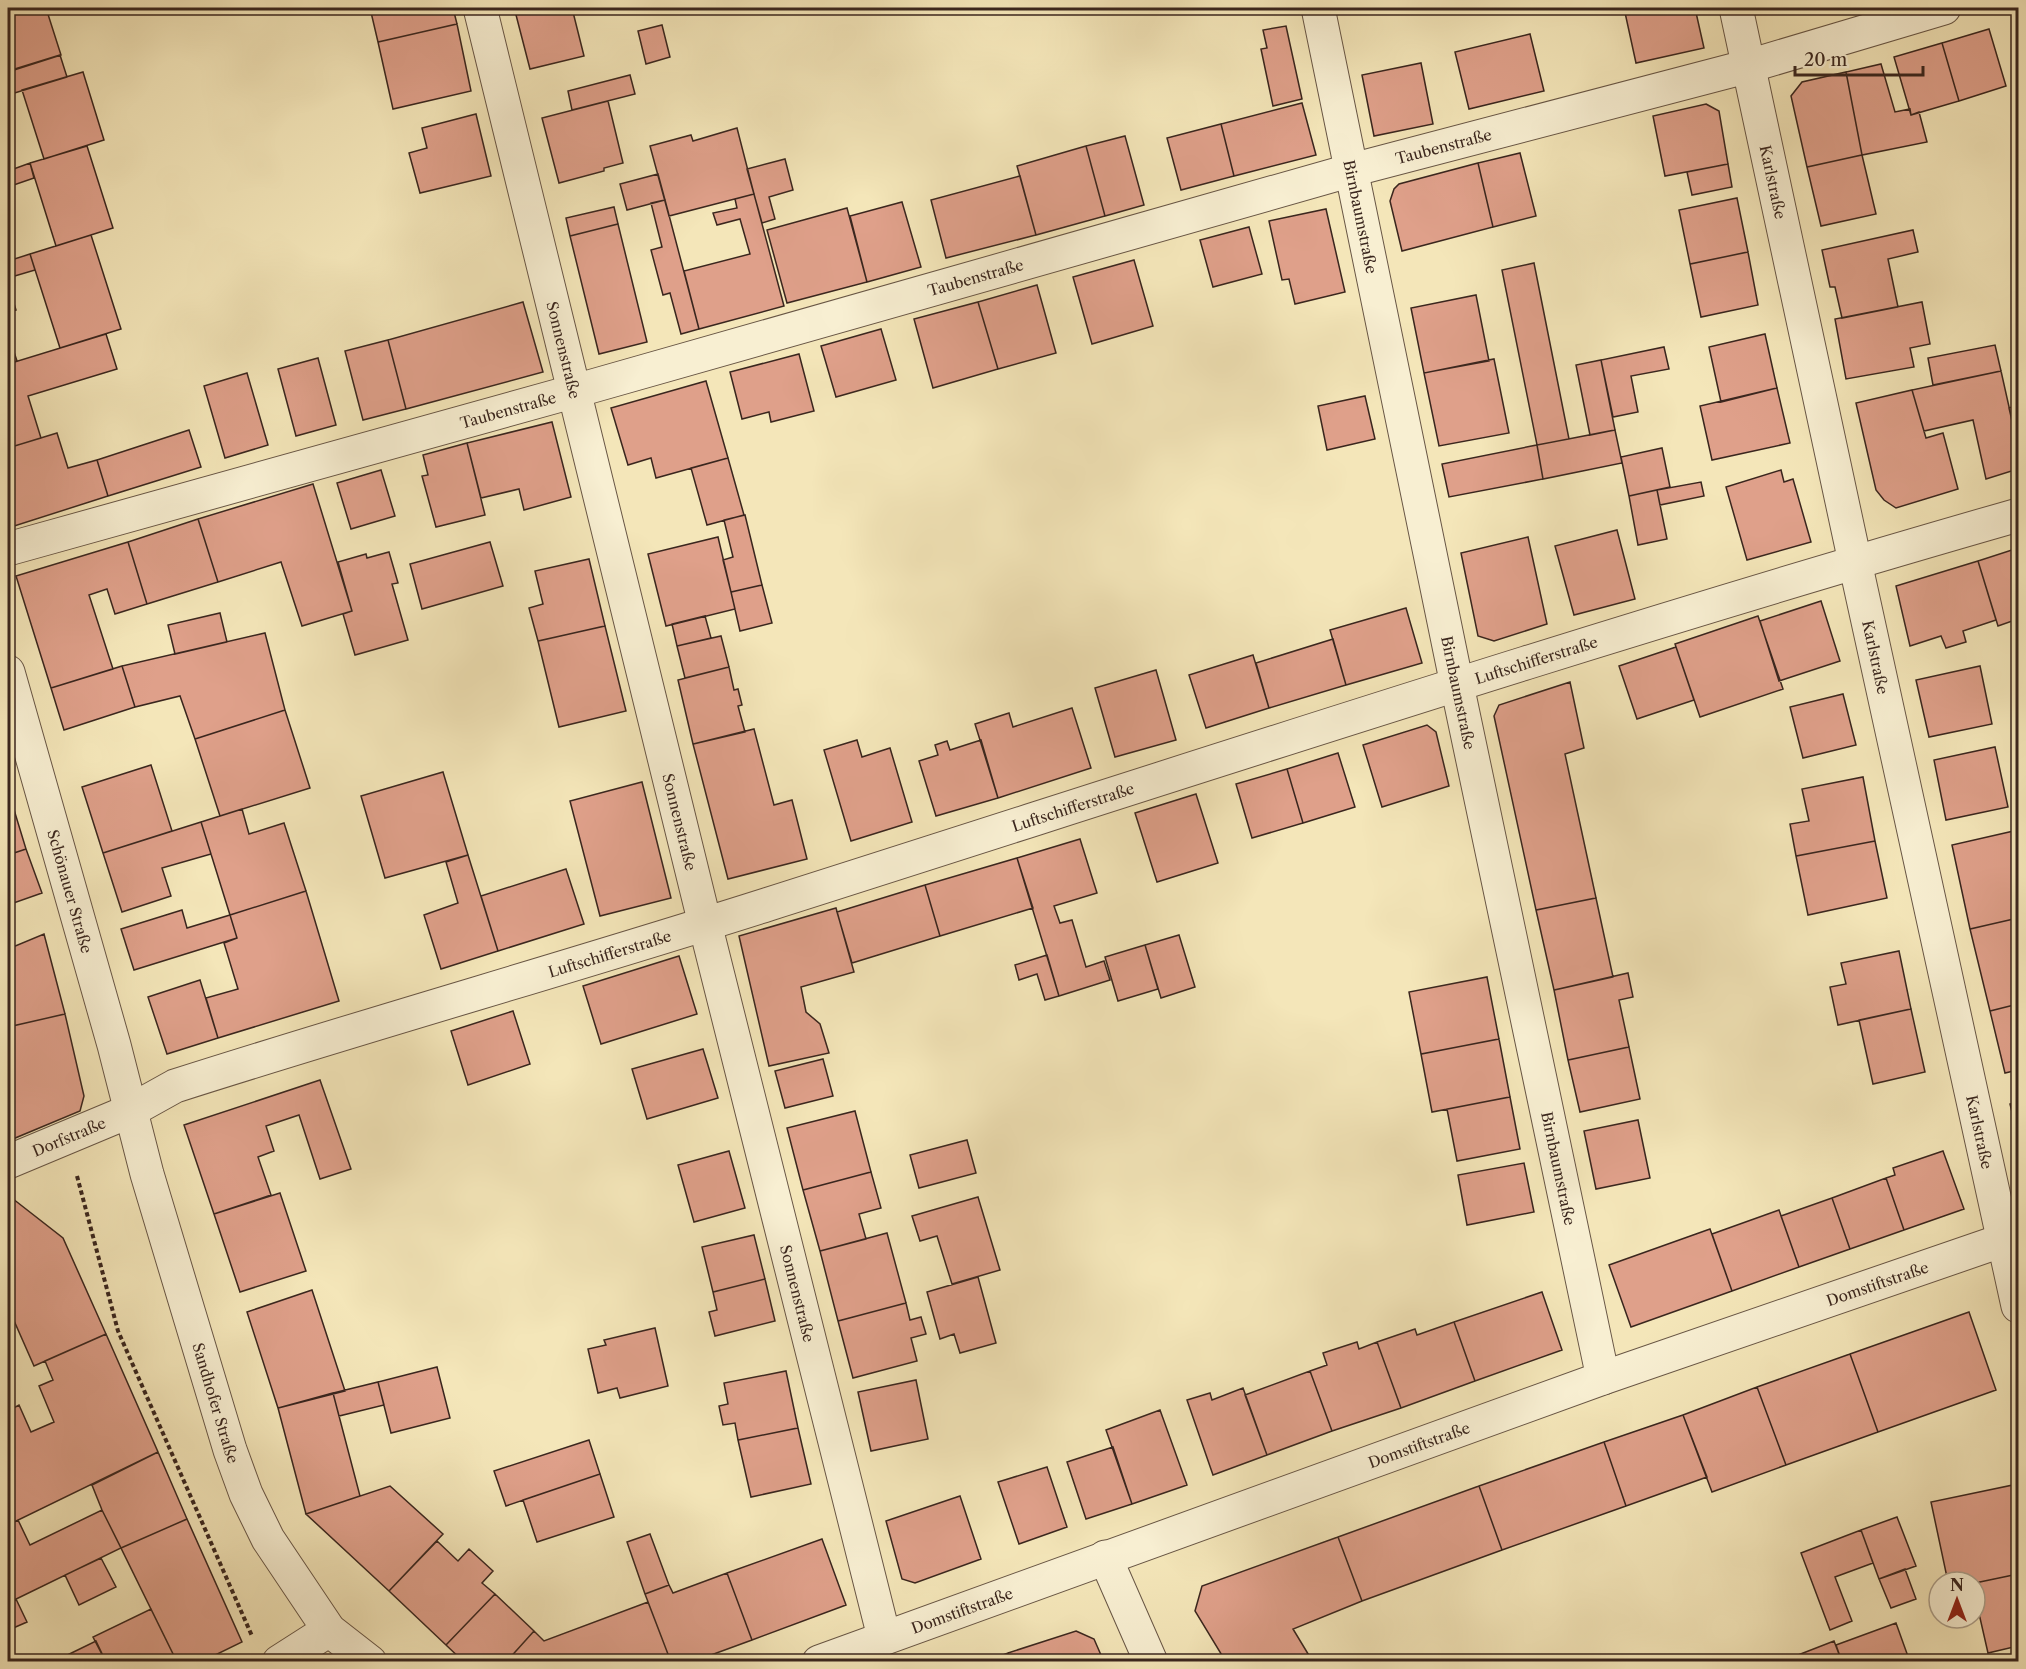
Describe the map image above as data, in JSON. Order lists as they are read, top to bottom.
{
  "streets": {
    "street": [
      "Taubenstraße",
      "Karlstraße",
      "Birnbaumstraße",
      "Sonnenstraße",
      "Luftschifferstraße",
      "Schönauer Straße",
      "Dorfstraße",
      "Domstiftstraße",
      "Sandhofer Straße"
    ]
  },
  "crossings": [
    ["Taubenstraße", "Karlstraße"],
    ["Taubenstraße", "Birnbaumstraße"],
    ["Taubenstraße", "Sonnenstraße"],
    ["Karlstraße", "Luftschifferstraße"],
    ["Karlstraße", "Domstiftstraße"],
    ["Birnbaumstraße", "Luftschifferstraße"],
    ["Birnbaumstraße", "Domstiftstraße"],
    ["Sonnenstraße", "Luftschifferstraße"],
    ["Sonnenstraße", "Domstiftstraße"],
    ["Luftschifferstraße", "Schönauer Straße"],
    ["Luftschifferstraße", "Dorfstraße"],
    ["Luftschifferstraße", "Sandhofer Straße"],
    ["Schönauer Straße", "Dorfstraße"],
    ["Schönauer Straße", "Sandhofer Straße"],
    ["Dorfstraße", "Sandhofer Straße"]
  ],
  "scale_bar": "20 m",
  "north": "top"
}
